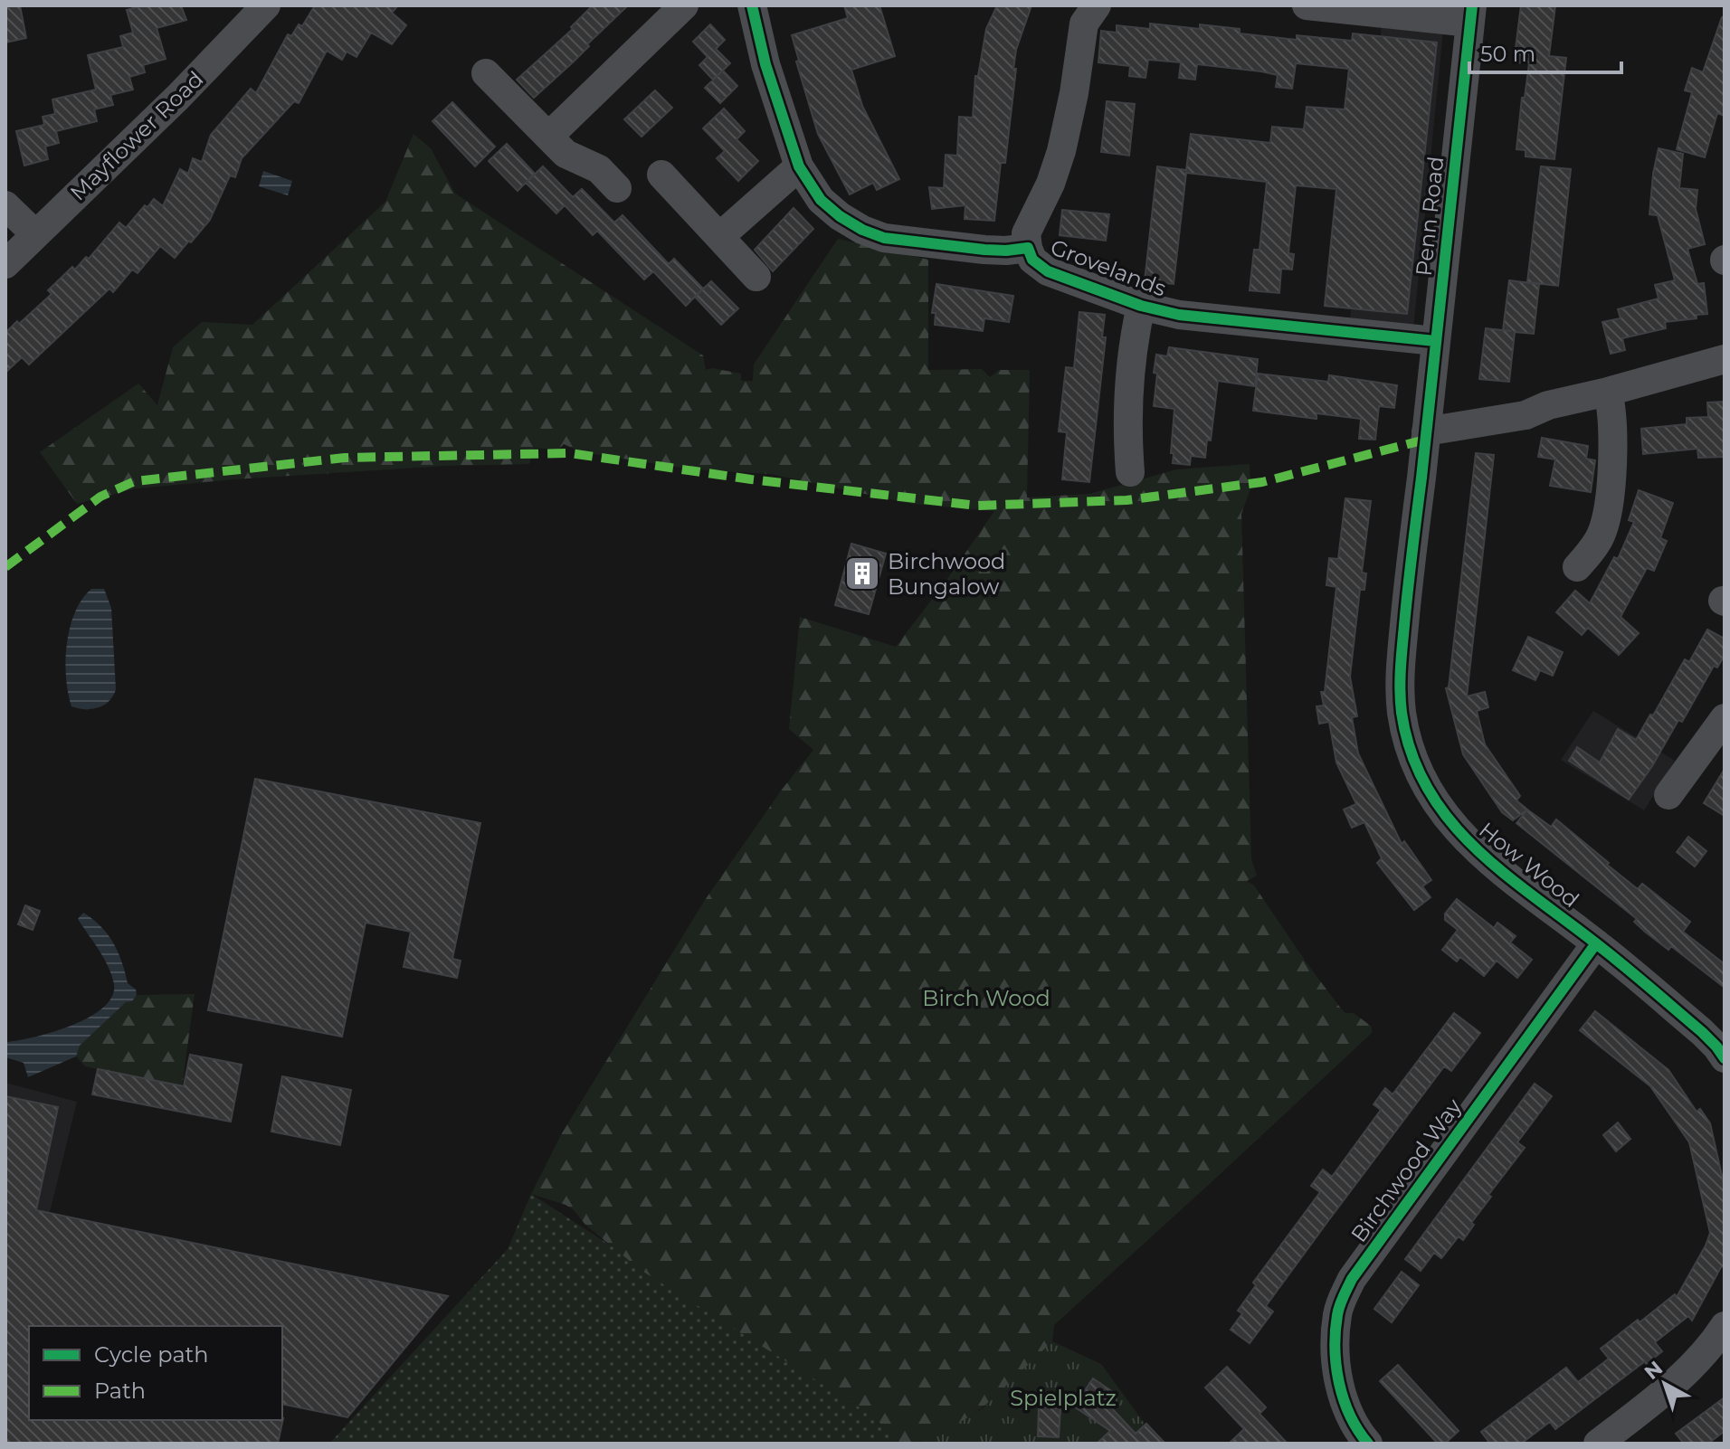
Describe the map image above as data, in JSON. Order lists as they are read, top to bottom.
{
  "streets": {
    "street": [
      "Mayflower Road",
      "Penn Road",
      "Grovelands",
      "How Wood",
      "Birchwood Way"
    ]
  },
  "crossings": [
    ["Penn Road", "Grovelands"],
    ["Penn Road", "How Wood"],
    ["How Wood", "Birchwood Way"]
  ],
  "parks": ["Birch Wood", "Spielplatz"],
  "places": {
    "building": ["Birchwood Bungalow"]
  },
  "legend": ["Cycle path", "Path"],
  "scale_bar": "50 m",
  "north": "top left"
}
